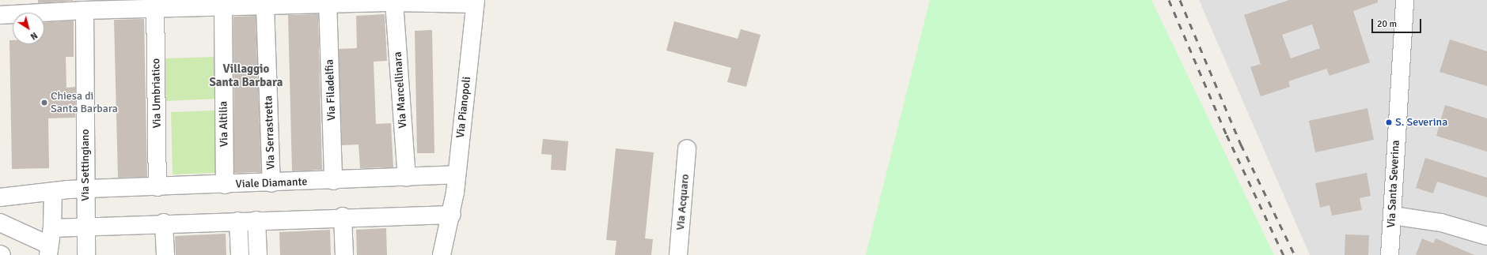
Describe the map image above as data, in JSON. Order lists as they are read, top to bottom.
{
  "streets": {
    "street": [
      "Via Filadelfia",
      "Via Marcellinara",
      "Via Umbriatico",
      "Via Pianopoli",
      "Via Altilia",
      "Via Serrastretta",
      "Via Settingiano",
      "Viale Diamante",
      "Via Santa Severina",
      "Via Acquaro"
    ]
  },
  "crossings": [
    ["Via Filadelfia", "Viale Diamante"],
    ["Via Marcellinara", "Viale Diamante"],
    ["Via Umbriatico", "Viale Diamante"],
    ["Via Pianopoli", "Viale Diamante"],
    ["Via Altilia", "Viale Diamante"],
    ["Via Serrastretta", "Viale Diamante"],
    ["Via Settingiano", "Viale Diamante"]
  ],
  "districts": ["Villaggio Santa Barbara"],
  "places": ["Chiesa di Santa Barbara", "S. Severina"],
  "scale_bar": "20 m",
  "north": "bottom right"
}
